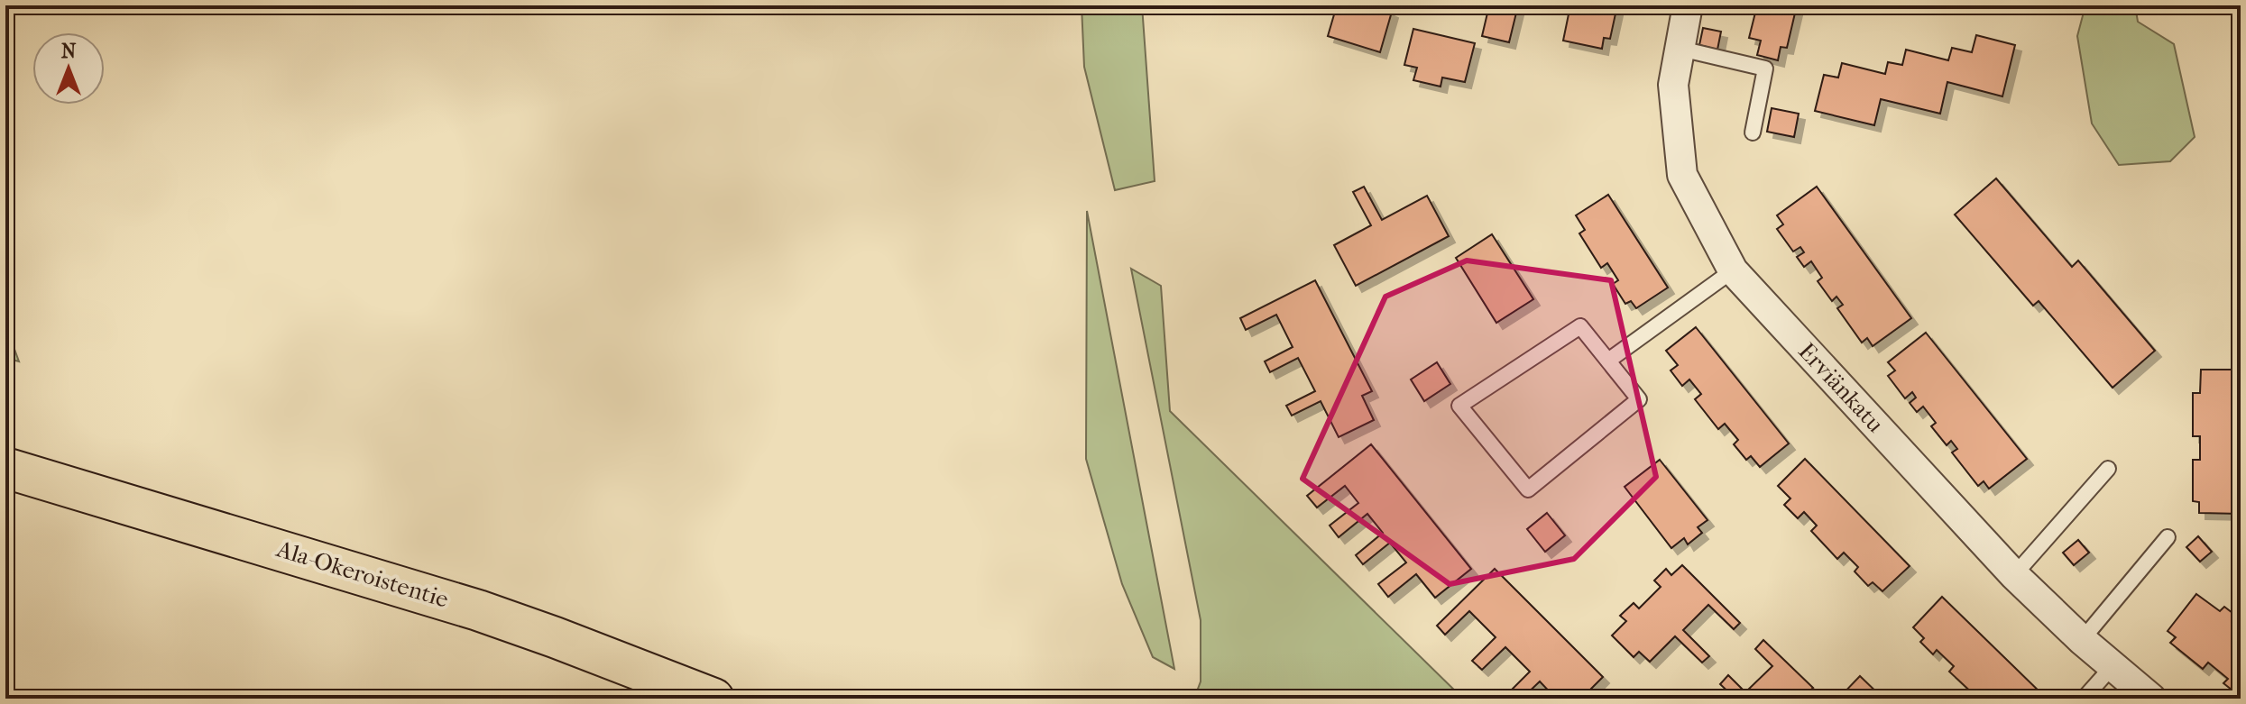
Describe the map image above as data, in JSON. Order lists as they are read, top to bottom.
{
  "streets": {
    "main road": ["Ala-Okeroistentie"],
    "street": ["Erviänkatu"]
  },
  "north": "top"
}
